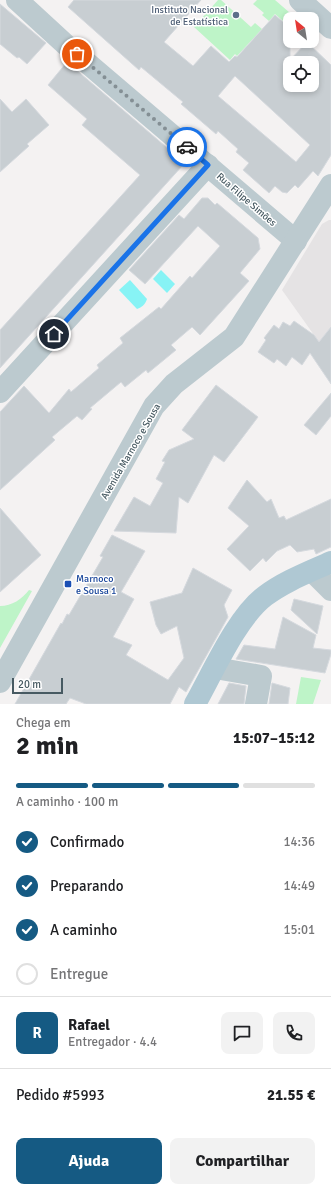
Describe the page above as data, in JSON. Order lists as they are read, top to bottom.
{
  "streets": {
    "street": ["Rua Filipe Simões", "Avenida Marnoco e Sousa"]
  },
  "crossings": [
    ["Rua Filipe Simões", "Avenida Marnoco e Sousa"]
  ],
  "places": {
    "other": ["Instituto Nacional de Estatística"],
    "transit": ["Marnoco e Sousa 1"]
  },
  "scale_bar": "20 m",
  "north": "top left",
  "page": {
    "scale": "20 m",
    "heading": ["2 min", "Chega em", "15:07–15:12"],
    "panel": [
      "Rafael",
      "Entregador · 4.4",
      "Pedido #5993",
      "21.55 €"
    ],
    "bar": "A caminho · 100 m",
    "list": [
      ["Confirmado", "14:36"],
      ["Preparando", "14:49"],
      ["A caminho", "15:01"],
      "Entregue"
    ],
    "round": "R",
    "buttons": ["Ajuda", "Compartilhar"]
  }
}
